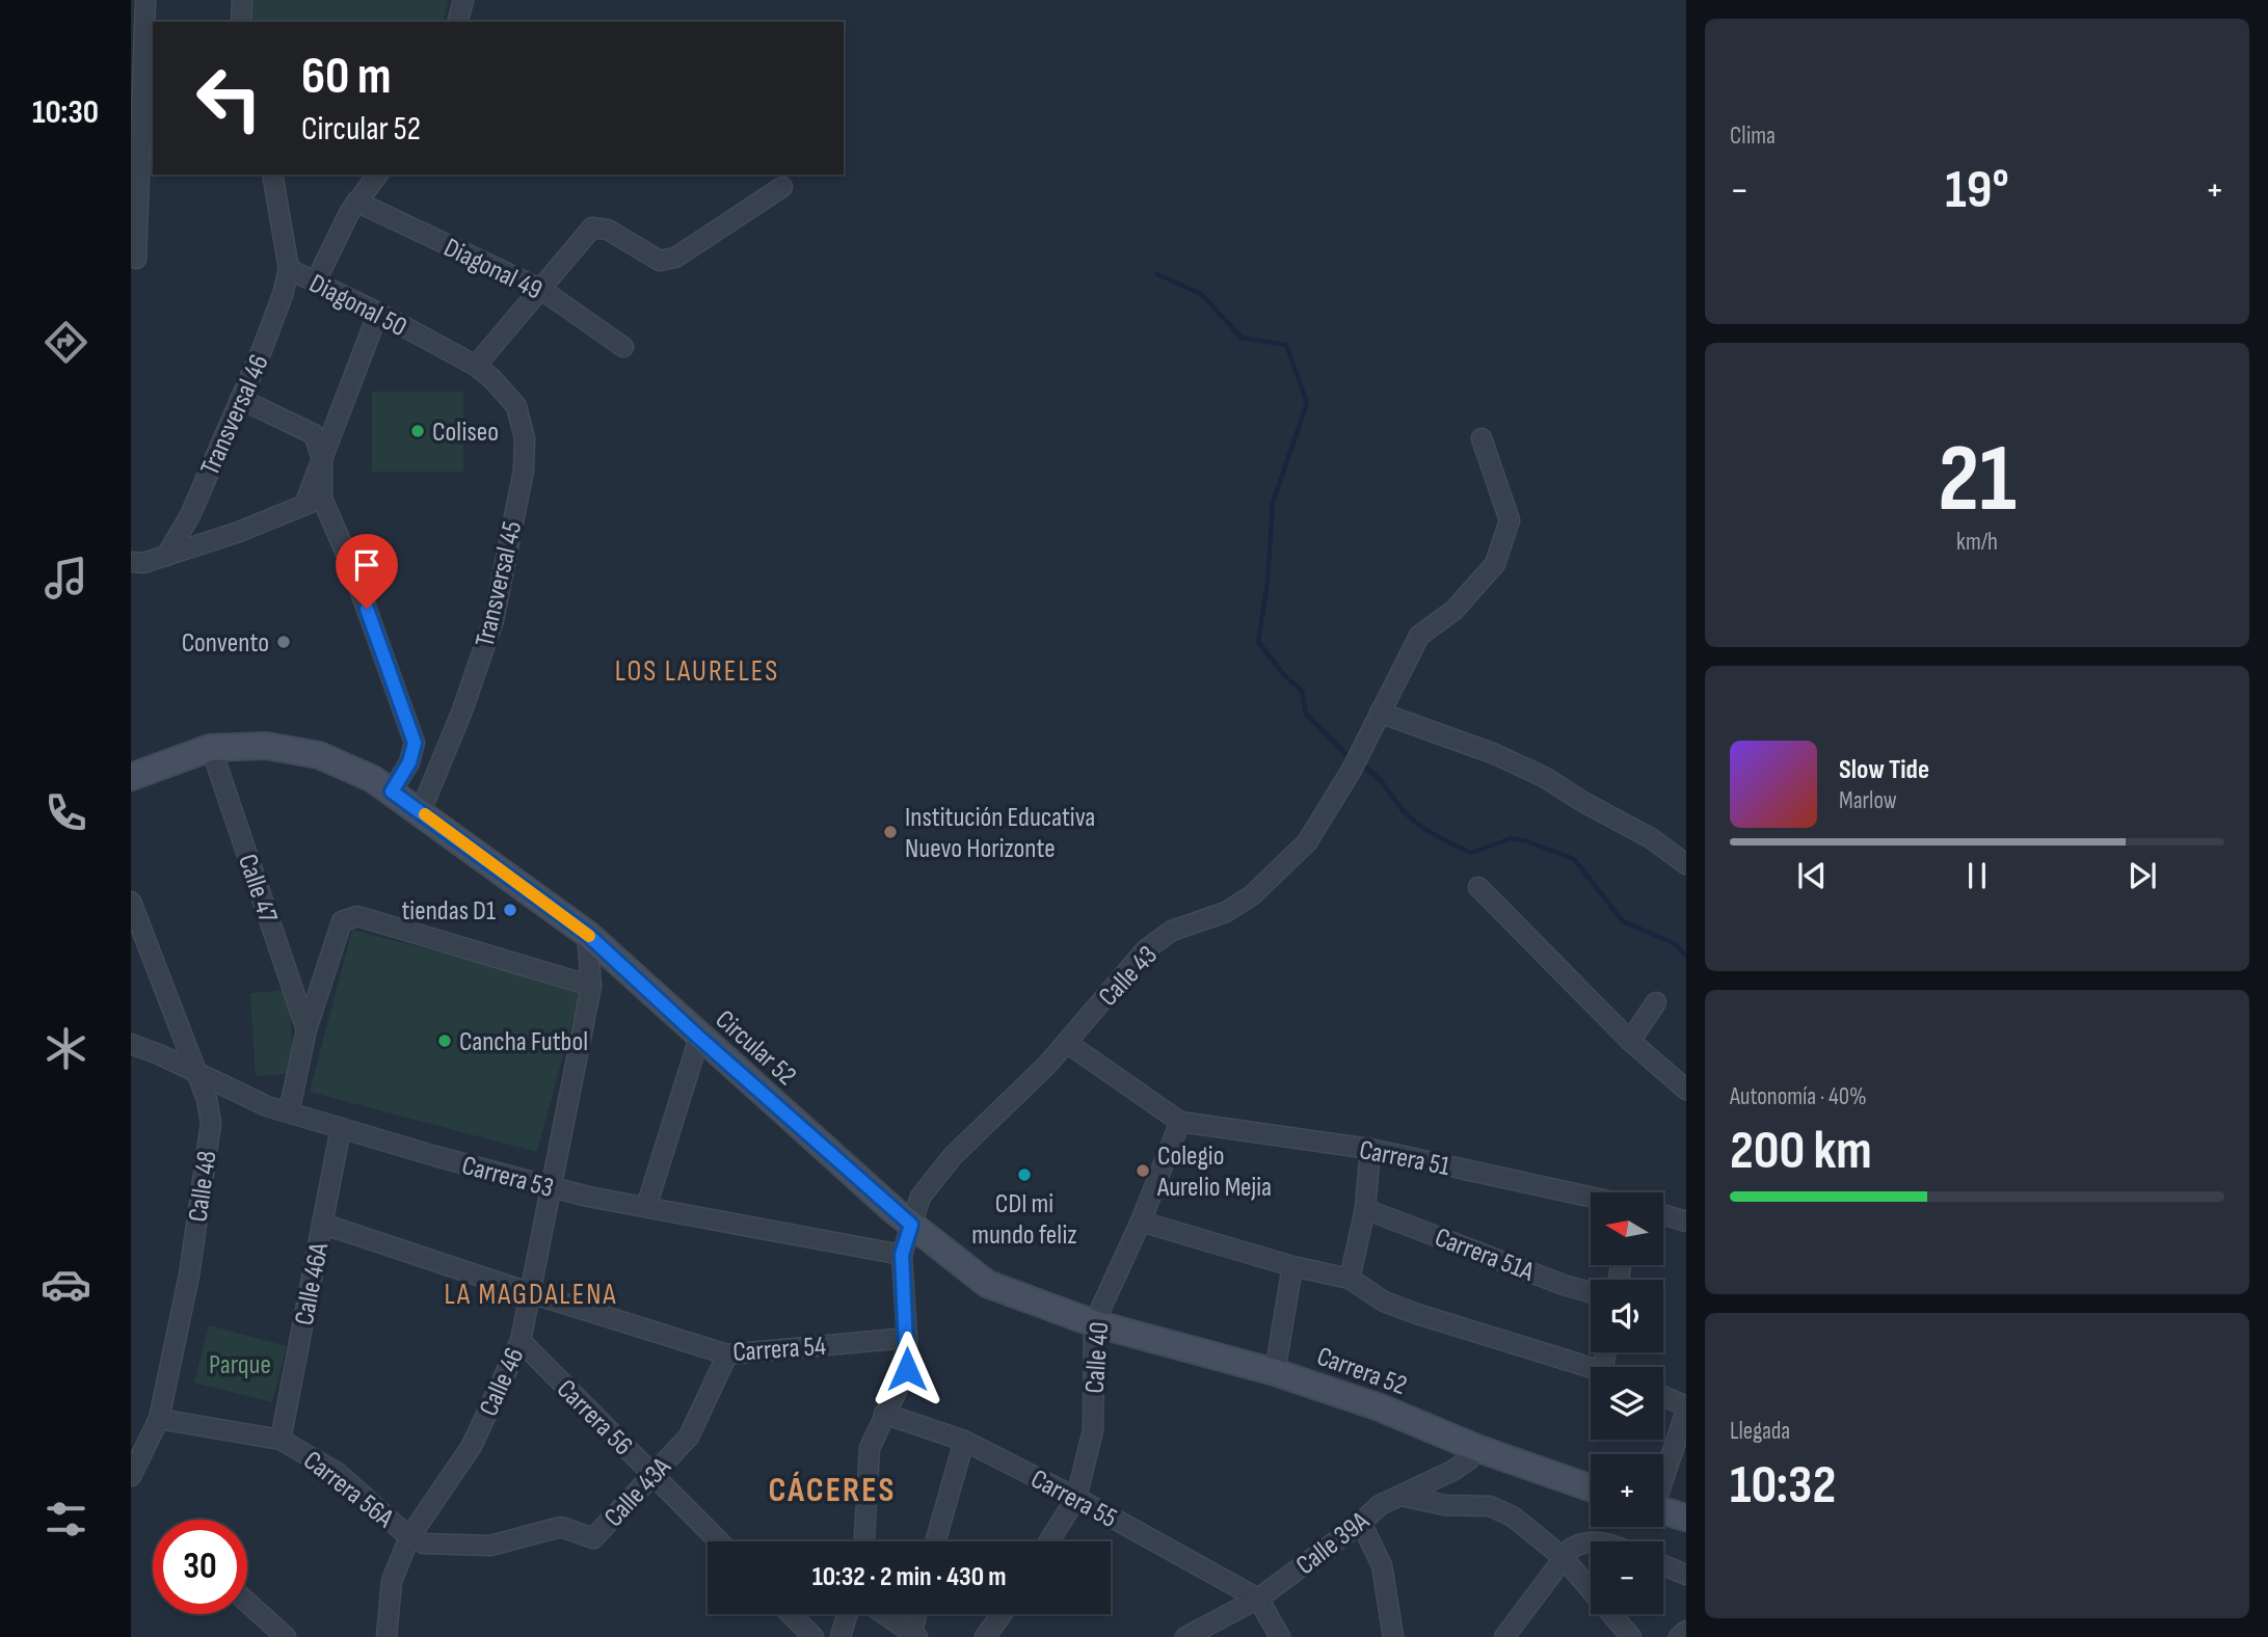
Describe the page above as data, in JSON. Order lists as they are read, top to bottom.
{
  "streets": {
    "street": [
      "Diagonal 49",
      "Diagonal 50",
      "Transversal 46",
      "Transversal 45",
      "Calle 47",
      "Calle 43",
      "Circular 52",
      "Carrera 51",
      "Carrera 53",
      "Calle 48",
      "Carrera 51A",
      "Calle 46A",
      "Carrera 54",
      "Calle 40",
      "Carrera 52",
      "Calle 46",
      "Carrera 56",
      "Carrera 56A",
      "Calle 43A",
      "Carrera 55",
      "Calle 39A"
    ]
  },
  "crossings": [
    ["Diagonal 50", "Transversal 46"],
    ["Diagonal 50", "Transversal 45"],
    ["Transversal 45", "Circular 52"],
    ["Calle 43", "Circular 52"],
    ["Calle 43", "Carrera 53"],
    ["Circular 52", "Calle 40"],
    ["Circular 52", "Carrera 52"],
    ["Circular 52", "Calle 46"],
    ["Carrera 51", "Calle 40"],
    ["Carrera 53", "Calle 48"],
    ["Carrera 53", "Calle 46A"],
    ["Carrera 53", "Calle 46"],
    ["Calle 48", "Carrera 56A"],
    ["Calle 46A", "Carrera 54"],
    ["Calle 46A", "Carrera 56A"],
    ["Carrera 54", "Calle 46"],
    ["Carrera 54", "Calle 43A"],
    ["Calle 40", "Carrera 52"],
    ["Calle 40", "Carrera 55"],
    ["Carrera 52", "Calle 39A"],
    ["Calle 46", "Carrera 56"],
    ["Calle 46", "Carrera 56A"],
    ["Calle 46", "Calle 43A"],
    ["Carrera 56", "Calle 43A"],
    ["Carrera 56A", "Calle 43A"],
    ["Carrera 55", "Calle 39A"]
  ],
  "districts": ["LOS LAURELES", "LA MAGDALENA", "CÁCERES"],
  "parks": ["Parque"],
  "places": [
    "Coliseo",
    "Convento",
    "Institución Educativa Nuevo Horizonte",
    "tiendas D1",
    "Cancha Futbol",
    "Colegio Aurelio Mejia",
    "CDI mi mundo feliz"
  ],
  "north": "left",
  "page": {
    "tabs": "10:30",
    "tile": [
      "Clima",
      ["21", "km/h"],
      ["Autonomía · 40%", "200 km"],
      ["Llegada", "10:32"]
    ],
    "turn": ["60 m", "Circular 52"],
    "heat": ["−", "19°", "+"],
    "song": ["Slow Tide", "Marlow"],
    "map_buttons": ["+", "−"],
    "limit": "30",
    "trip": "10:32 · 2 min · 430 m"
  }
}
